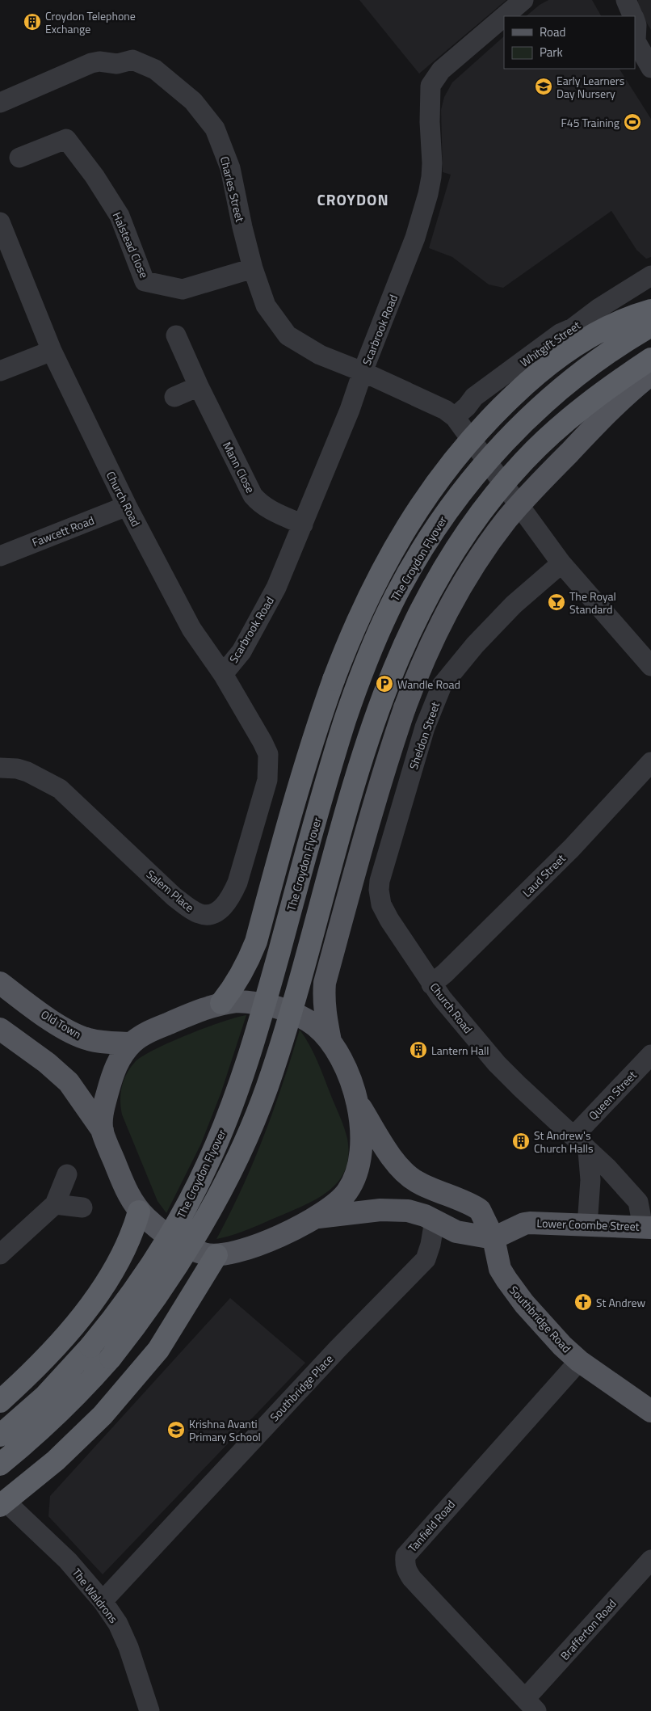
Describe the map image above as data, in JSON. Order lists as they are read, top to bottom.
{
  "streets": {
    "highway": ["The Croydon Flyover"],
    "main road": ["Old Town", "Lower Coombe Street", "Southbridge Road"],
    "street": [
      "Charles Street",
      "Halstead Close",
      "Scarbrook Road",
      "Whitgift Street",
      "Mann Close",
      "Church Road",
      "Fawcett Road",
      "Sheldon Street",
      "Laud Street",
      "Salem Place",
      "Queen Street",
      "Southbridge Place",
      "Tanfield Road",
      "The Waldrons",
      "Brafferton Road"
    ]
  },
  "crossings": [
    ["Charles Street", "Halstead Close"],
    ["Charles Street", "Scarbrook Road"],
    ["Scarbrook Road", "Mann Close"],
    ["Scarbrook Road", "Church Road"],
    ["Church Road", "Fawcett Road"],
    ["Church Road", "Sheldon Street"],
    ["Church Road", "Laud Street"],
    ["Church Road", "Salem Place"],
    ["Church Road", "Queen Street"],
    ["Church Road", "Lower Coombe Street"],
    ["Lower Coombe Street", "Southbridge Road"],
    ["Southbridge Road", "Tanfield Road"],
    ["Southbridge Place", "The Waldrons"],
    ["Tanfield Road", "Brafferton Road"]
  ],
  "districts": ["CROYDON"],
  "places": {
    "building": ["Croydon Telephone Exchange", "Lantern Hall", "St Andrew's Church Halls"],
    "school or university": ["Early Learners Day Nursery", "Krishna Avanti Primary School"],
    "sports": ["F45 Training"],
    "bar": ["The Royal Standard"],
    "parking": ["Wandle Road"],
    "church": ["St Andrew"]
  },
  "legend": ["Road", "Park"]
}
